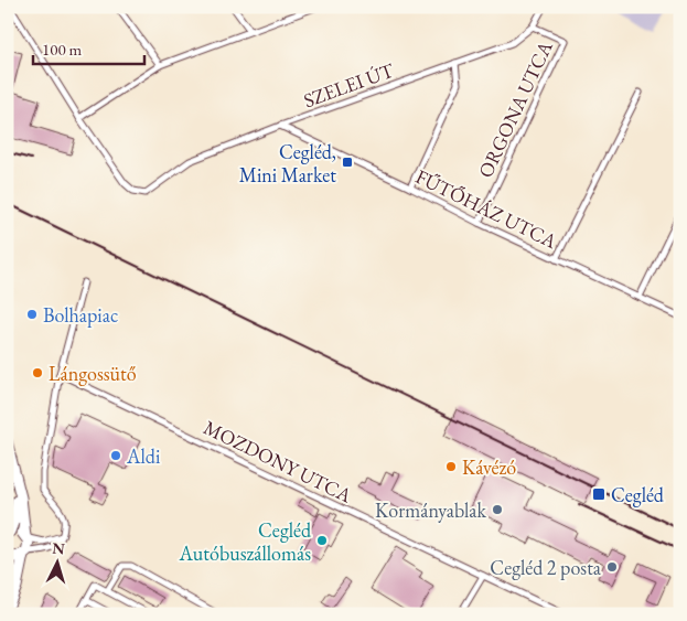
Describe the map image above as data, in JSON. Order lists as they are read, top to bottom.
{
  "streets": {
    "street": [
      "SZELEI ÚT",
      "ORGONA UTCA",
      "FŰTŐHÁZ UTCA",
      "MOZDONY UTCA"
    ]
  },
  "crossings": [
    ["SZELEI ÚT", "ORGONA UTCA"],
    ["SZELEI ÚT", "FŰTŐHÁZ UTCA"],
    ["ORGONA UTCA", "FŰTŐHÁZ UTCA"]
  ],
  "places": {
    "transit": ["Cegléd, Mini Market", "Cegléd"],
    "other": [
      "Bolhapiac",
      "Lángossütő",
      "Aldi",
      "Kávézó",
      "Kormányablak",
      "Cegléd Autóbuszállomás",
      "Cegléd 2 posta"
    ]
  },
  "scale_bar": "100 m",
  "north": "top"
}
